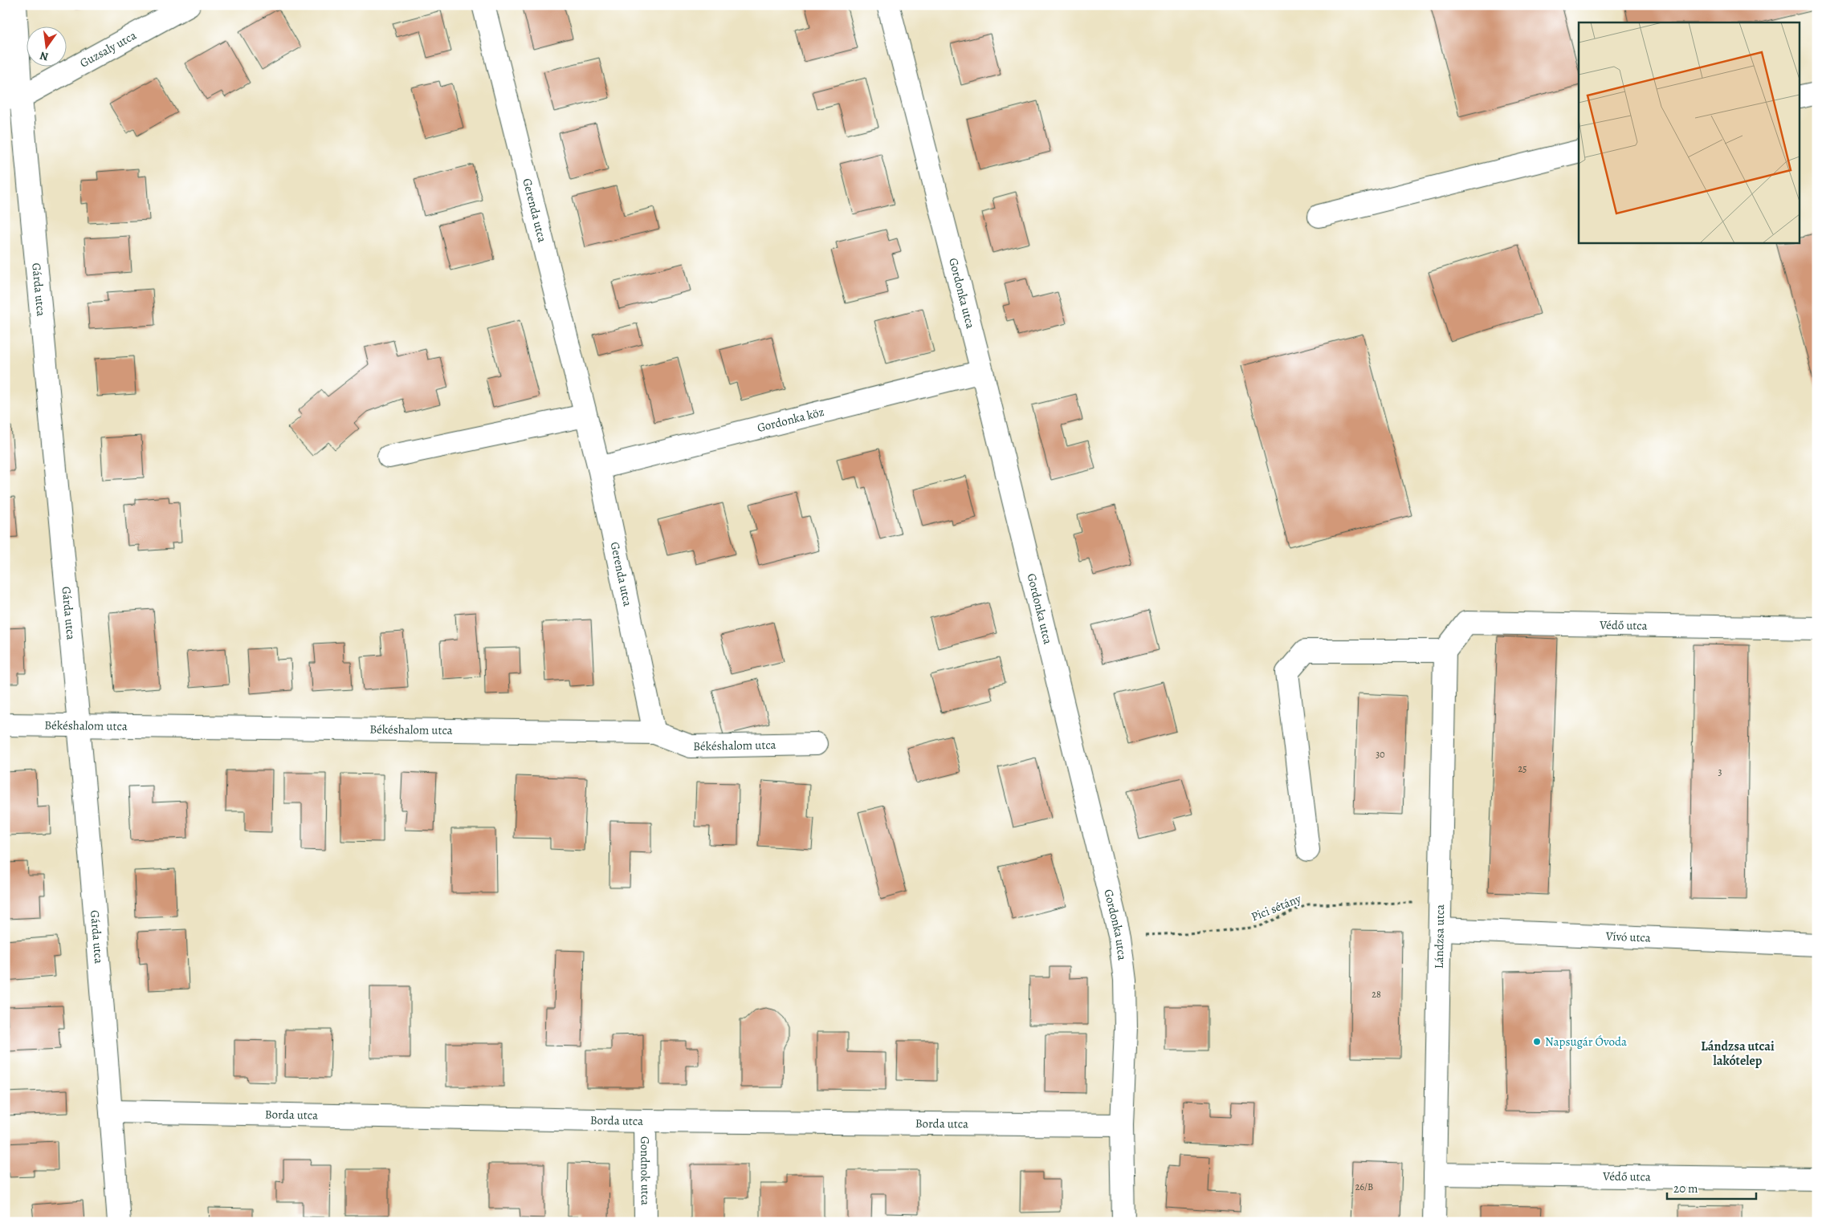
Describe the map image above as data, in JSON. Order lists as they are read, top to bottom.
{
  "streets": {
    "street": [
      "Guzsaly utca",
      "Gerenda utca",
      "Gárda utca",
      "Gordonka utca",
      "Gordonka köz",
      "Védő utca",
      "Békéshalom utca",
      "Lándzsa utca",
      "Vívó utca",
      "Borda utca",
      "Gondnok utca"
    ],
    "path": ["Pici sétány"]
  },
  "crossings": [
    ["Guzsaly utca", "Gárda utca"],
    ["Gerenda utca", "Gordonka köz"],
    ["Gerenda utca", "Békéshalom utca"],
    ["Gárda utca", "Békéshalom utca"],
    ["Gárda utca", "Borda utca"],
    ["Gordonka utca", "Gordonka köz"],
    ["Gordonka utca", "Pici sétány"],
    ["Gordonka utca", "Borda utca"],
    ["Védő utca", "Lándzsa utca"],
    ["Pici sétány", "Lándzsa utca"],
    ["Lándzsa utca", "Vívó utca"],
    ["Borda utca", "Gondnok utca"]
  ],
  "districts": ["Lándzsa utcai lakótelep"],
  "places": ["Napsugár Óvoda"],
  "house_numbers": [
    "30",
    "25",
    "3",
    "28",
    "26/B"
  ],
  "scale_bar": "20 m",
  "north": "bottom"
}
